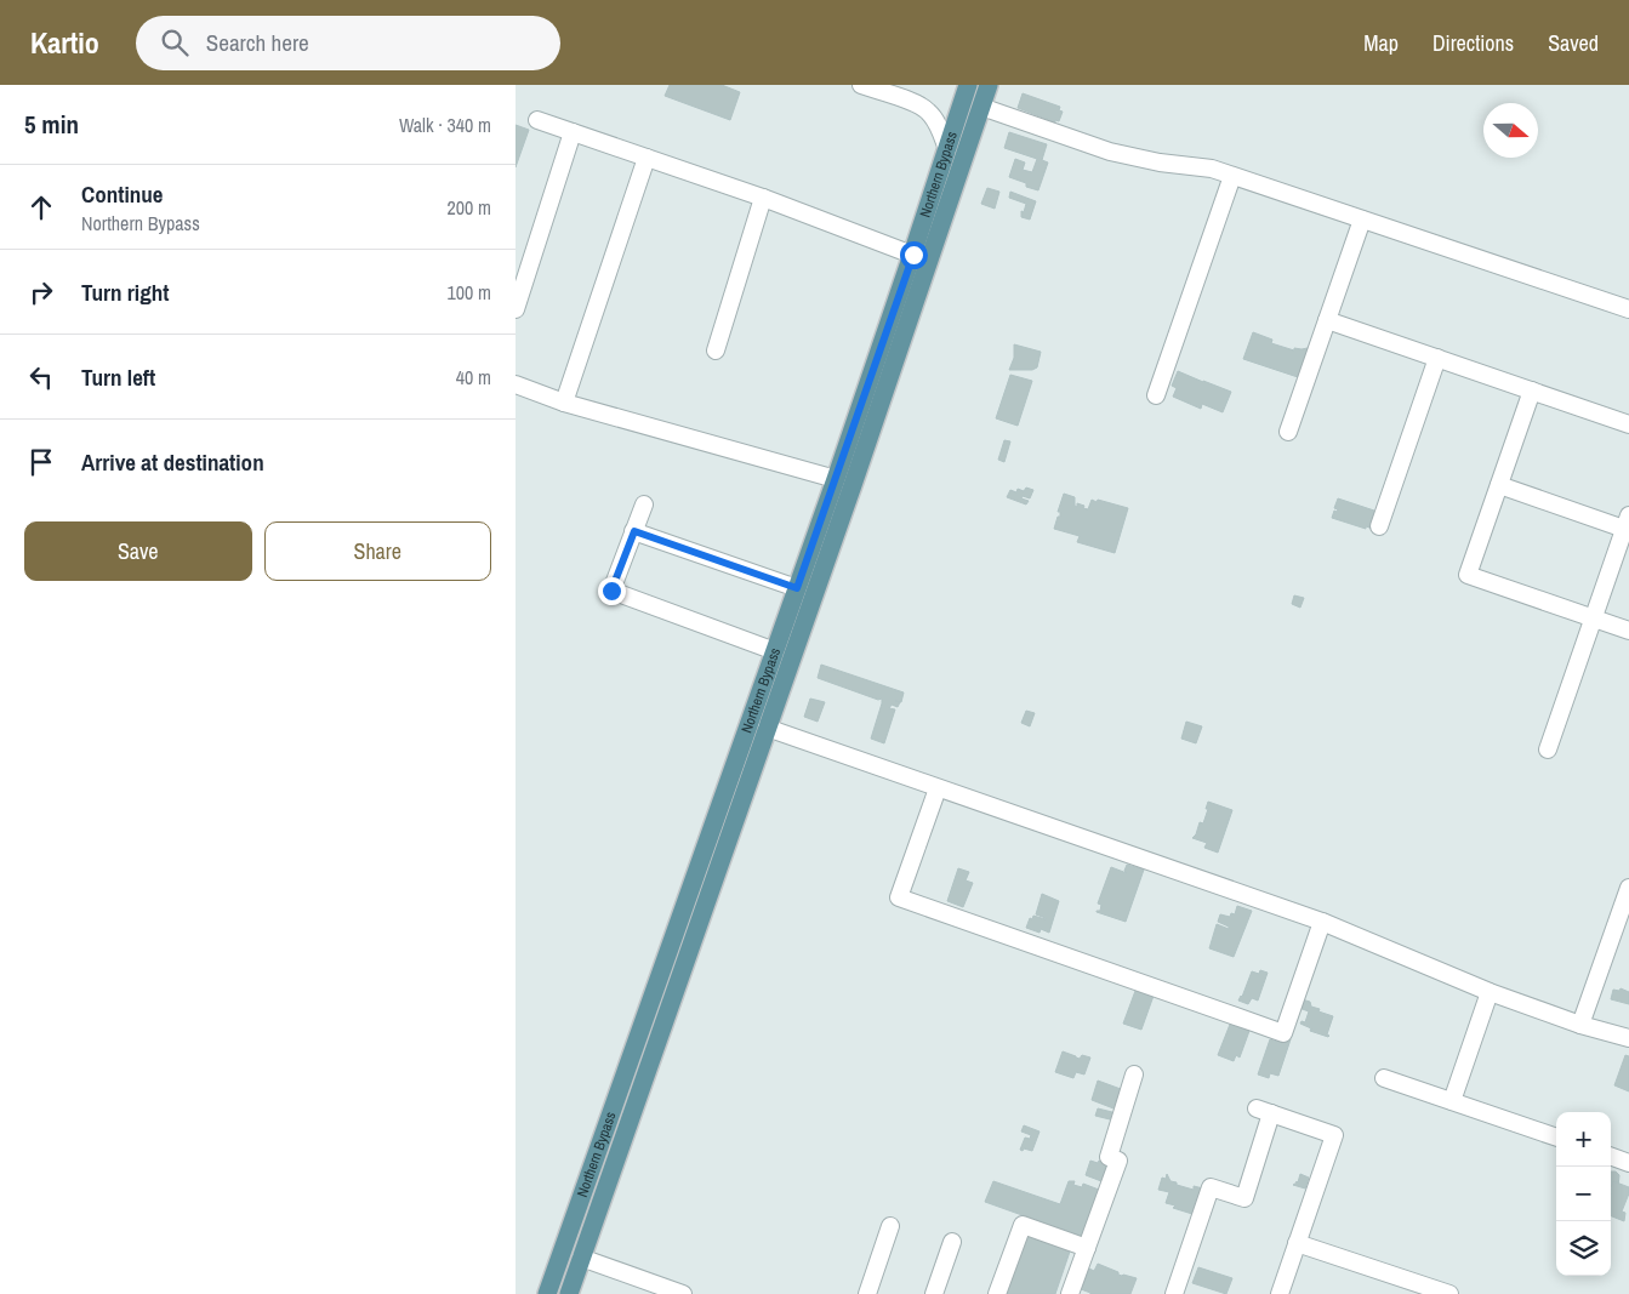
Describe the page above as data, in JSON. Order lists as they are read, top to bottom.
{
  "streets": {
    "main road": ["Northern Bypass"]
  },
  "north": "right",
  "page": {
    "header": "Kartio",
    "search": "Search here",
    "nav": ["Map", "Directions", "Saved"],
    "heading": ["5 min", "Walk · 340 m"],
    "list": [
      ["Continue", "Northern Bypass", "200 m"],
      ["Turn right", "100 m"],
      ["Turn left", "40 m"],
      "Arrive at destination"
    ],
    "buttons": ["Save", "Share"],
    "map_buttons": ["+", "−"]
  }
}
